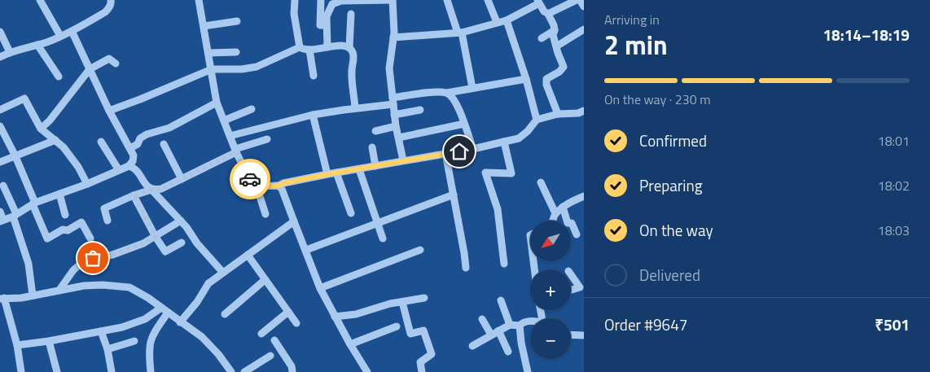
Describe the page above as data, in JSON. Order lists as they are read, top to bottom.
{
  "north": "bottom left",
  "page": {
    "heading": ["2 min", "Arriving in", "18:14–18:19"],
    "panel": ["Order #9647", "₹501"],
    "bar": "On the way · 230 m",
    "list": [
      ["Confirmed", "18:01"],
      ["Preparing", "18:02"],
      ["On the way", "18:03"],
      "Delivered"
    ],
    "map_buttons": ["+", "−"]
  }
}
